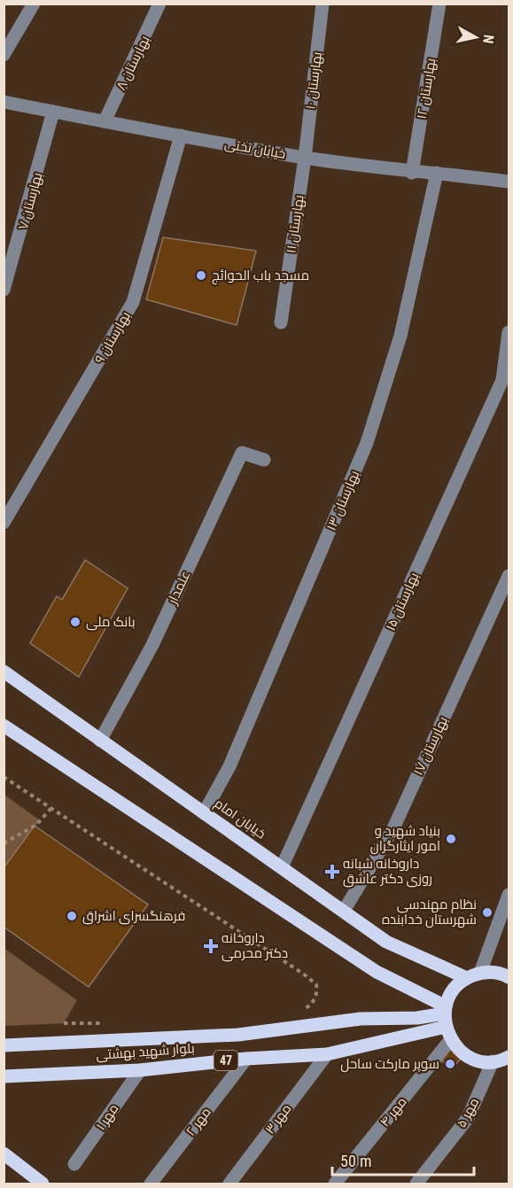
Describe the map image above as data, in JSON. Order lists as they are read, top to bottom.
{
  "streets": {
    "main road": ["خیابان امام", "بلوار شهید بهشتی", "47"],
    "street": [
      "بهارستان ۸",
      "بهارستان ۱۰",
      "بهارستان ۱۲",
      "خیابان تختی",
      "بهارستان ۷",
      "بهارستان ۱۱",
      "بهارستان ۹",
      "بهارستان ۱۳",
      "علمدار",
      "بهارستان ۱۵",
      "بهارستان ۱۷",
      "مهر ۴",
      "مهر ۵",
      "مهر ۱",
      "مهر ۳",
      "مهر ۲"
    ]
  },
  "crossings": [
    ["بهارستان ۸", "خیابان تختی"],
    ["بهارستان ۱۰", "خیابان تختی"],
    ["بهارستان ۱۰", "بهارستان ۱۱"],
    ["بهارستان ۱۲", "خیابان تختی"],
    ["خیابان تختی", "بهارستان ۷"],
    ["خیابان تختی", "بهارستان ۱۱"],
    ["خیابان تختی", "بهارستان ۹"],
    ["خیابان تختی", "بهارستان ۱۳"],
    ["بهارستان ۱۳", "خیابان امام"],
    ["علمدار", "خیابان امام"],
    ["بهارستان ۱۵", "خیابان امام"],
    ["بهارستان ۱۷", "خیابان امام"],
    ["بلوار شهید بهشتی", "مهر ۴"],
    ["بلوار شهید بهشتی", "مهر ۱"],
    ["بلوار شهید بهشتی", "مهر ۳"],
    ["بلوار شهید بهشتی", "مهر ۲"]
  ],
  "places": {
    "other": [
      "مسجد باب الحوائج",
      "بانک ملی",
      "بنیاد شهید و امور ایثارگران",
      "نظام مهندسی شهرستان خدابنده",
      "فرهنگسرای اشراق",
      "سوپر مارکت ساحل"
    ],
    "health": ["داروخانه شبانه روزی دکتر عاشق", "داروخانه دکتر محرمی"]
  },
  "scale_bar": "50 m",
  "north": "right"
}
